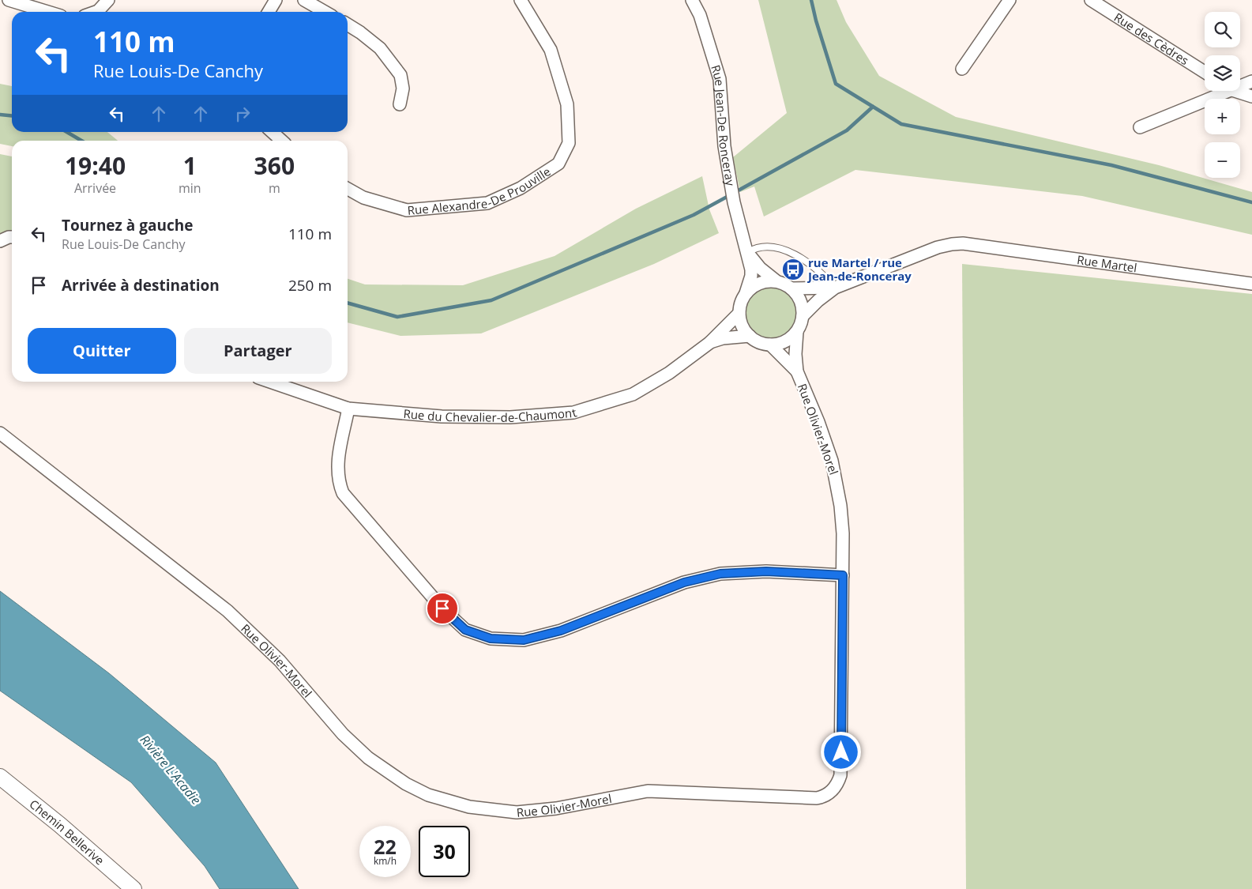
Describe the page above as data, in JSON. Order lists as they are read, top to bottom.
{
  "streets": {
    "main road": ["Chemin Bellerive"],
    "street": [
      "Rue des Cèdres",
      "Rue Jean-De Ronceray",
      "Rue Alexandre-De Prouville",
      "Rue Martel",
      "Rue du Chevalier-de-Chaumont",
      "Rue Olivier-Morel"
    ]
  },
  "crossings": [
    ["Rue Jean-De Ronceray", "Rue du Chevalier-de-Chaumont"],
    ["Rue Jean-De Ronceray", "Rue Olivier-Morel"],
    ["Rue du Chevalier-de-Chaumont", "Rue Olivier-Morel"]
  ],
  "water": ["Rivière L'Acadie"],
  "places": {
    "bus stop": ["rue Martel / rue Jean-de-Ronceray"]
  },
  "page": {
    "map_buttons": ["+", "−"],
    "turn": ["110 m", "Rue Louis-De Canchy"],
    "eta": [
      "19:40",
      "Arrivée",
      "1",
      "min",
      "360",
      "m"
    ],
    "list": [
      {
        "name": "Tournez à gauche",
        "note": "Rue Louis-De Canchy",
        "value": "110 m"
      },
      {
        "name": "Arrivée à destination",
        "value": "250 m"
      }
    ],
    "buttons": ["Quitter", "Partager"],
    "speed": "22 km/h",
    "limit": "30"
  }
}
